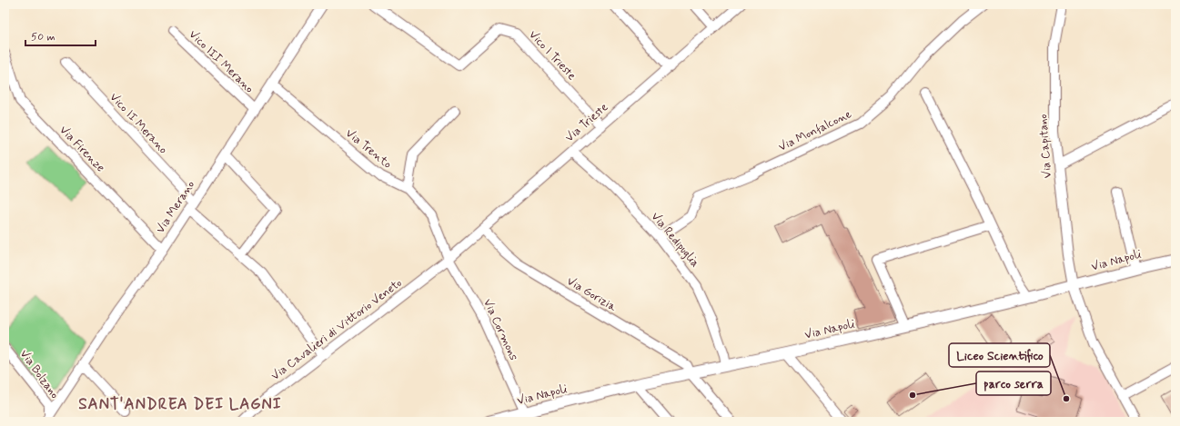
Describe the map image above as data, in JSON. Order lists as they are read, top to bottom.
{
  "streets": {
    "street": [
      "Vico I Trieste",
      "Vico III Merano",
      "Via Trieste",
      "Vico II Merano",
      "Via Monfalcone",
      "Via Capitano",
      "Via Firenze",
      "Via Trento",
      "Via Merano",
      "Via Redipuglia",
      "Via Napoli",
      "Via Gorizia",
      "Via Cavalieri di Vittorio Veneto",
      "Via Cormons",
      "Via Bolzano"
    ]
  },
  "crossings": [
    ["Vico I Trieste", "Via Trieste"],
    ["Vico III Merano", "Via Merano"],
    ["Via Trieste", "Via Trento"],
    ["Via Trieste", "Via Redipuglia"],
    ["Via Trieste", "Via Gorizia"],
    ["Via Trieste", "Via Cavalieri di Vittorio Veneto"],
    ["Via Trieste", "Via Cormons"],
    ["Vico II Merano", "Via Merano"],
    ["Via Monfalcone", "Via Redipuglia"],
    ["Via Capitano", "Via Napoli"],
    ["Via Firenze", "Via Merano"],
    ["Via Trento", "Via Merano"],
    ["Via Trento", "Via Cavalieri di Vittorio Veneto"],
    ["Via Trento", "Via Cormons"],
    ["Via Merano", "Via Bolzano"],
    ["Via Redipuglia", "Via Napoli"],
    ["Via Napoli", "Via Gorizia"],
    ["Via Napoli", "Via Cormons"],
    ["Via Cavalieri di Vittorio Veneto", "Via Cormons"]
  ],
  "districts": ["SANT'ANDREA DEI LAGNI"],
  "places": ["parco serra", "Liceo Scientifico"],
  "scale_bar": "50 m"
}
